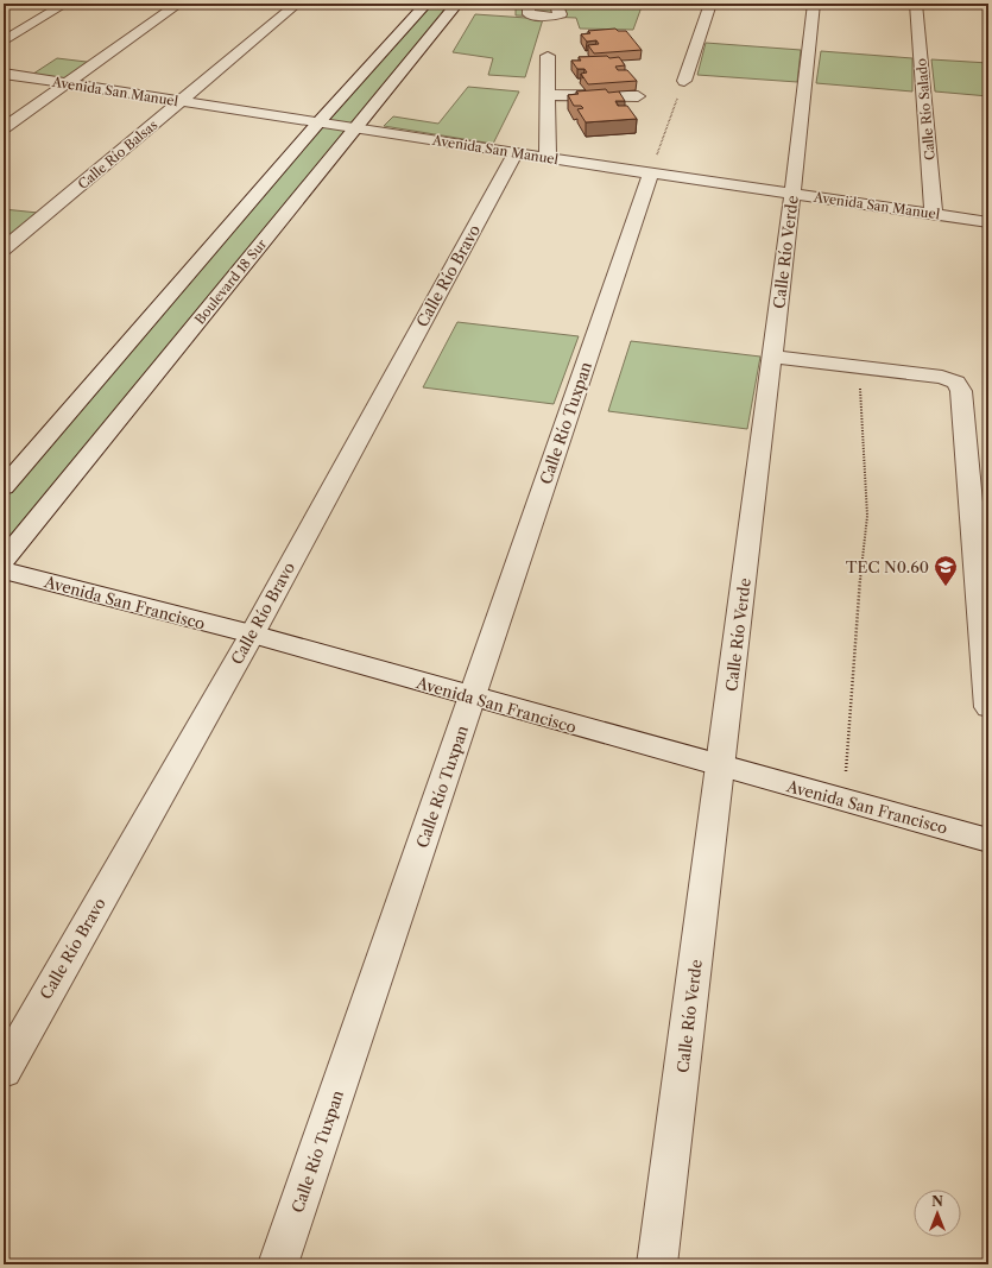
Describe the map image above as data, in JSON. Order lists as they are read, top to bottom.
{
  "streets": {
    "street": [
      "Avenida San Manuel",
      "Calle Río Salado",
      "Calle Río Balsas",
      "Calle Río Verde",
      "Calle Río Bravo",
      "Boulevard 18 Sur",
      "Calle Río Tuxpan",
      "Avenida San Francisco"
    ]
  },
  "crossings": [
    ["Avenida San Manuel", "Calle Río Salado"],
    ["Avenida San Manuel", "Calle Río Balsas"],
    ["Avenida San Manuel", "Calle Río Verde"],
    ["Avenida San Manuel", "Calle Río Bravo"],
    ["Avenida San Manuel", "Boulevard 18 Sur"],
    ["Avenida San Manuel", "Calle Río Tuxpan"],
    ["Calle Río Verde", "Avenida San Francisco"],
    ["Calle Río Bravo", "Avenida San Francisco"],
    ["Calle Río Tuxpan", "Avenida San Francisco"]
  ],
  "places": {
    "school or university": ["TEC N0.60"]
  },
  "north": "top"
}
